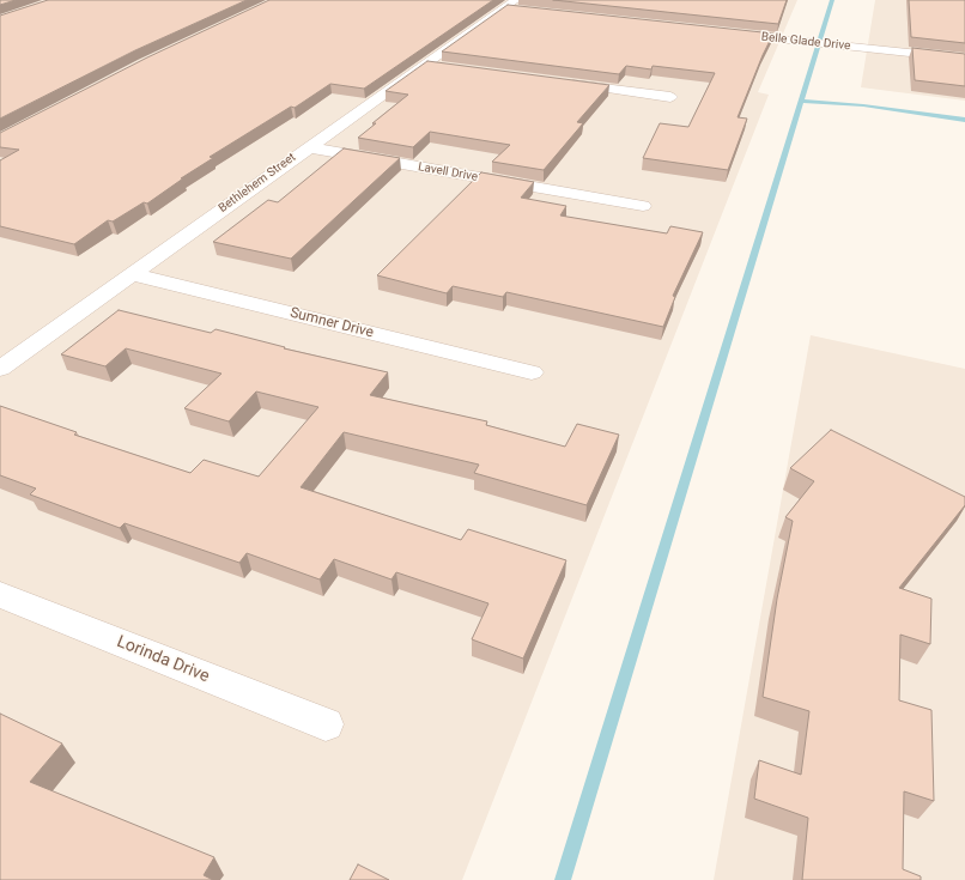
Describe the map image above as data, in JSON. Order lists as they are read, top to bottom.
{
  "streets": {
    "street": [
      "Belle Glade Drive",
      "Lavell Drive",
      "Bethlehem Street",
      "Sumner Drive",
      "Lorinda Drive"
    ]
  },
  "crossings": [
    ["Lavell Drive", "Bethlehem Street"],
    ["Bethlehem Street", "Sumner Drive"]
  ]
}
